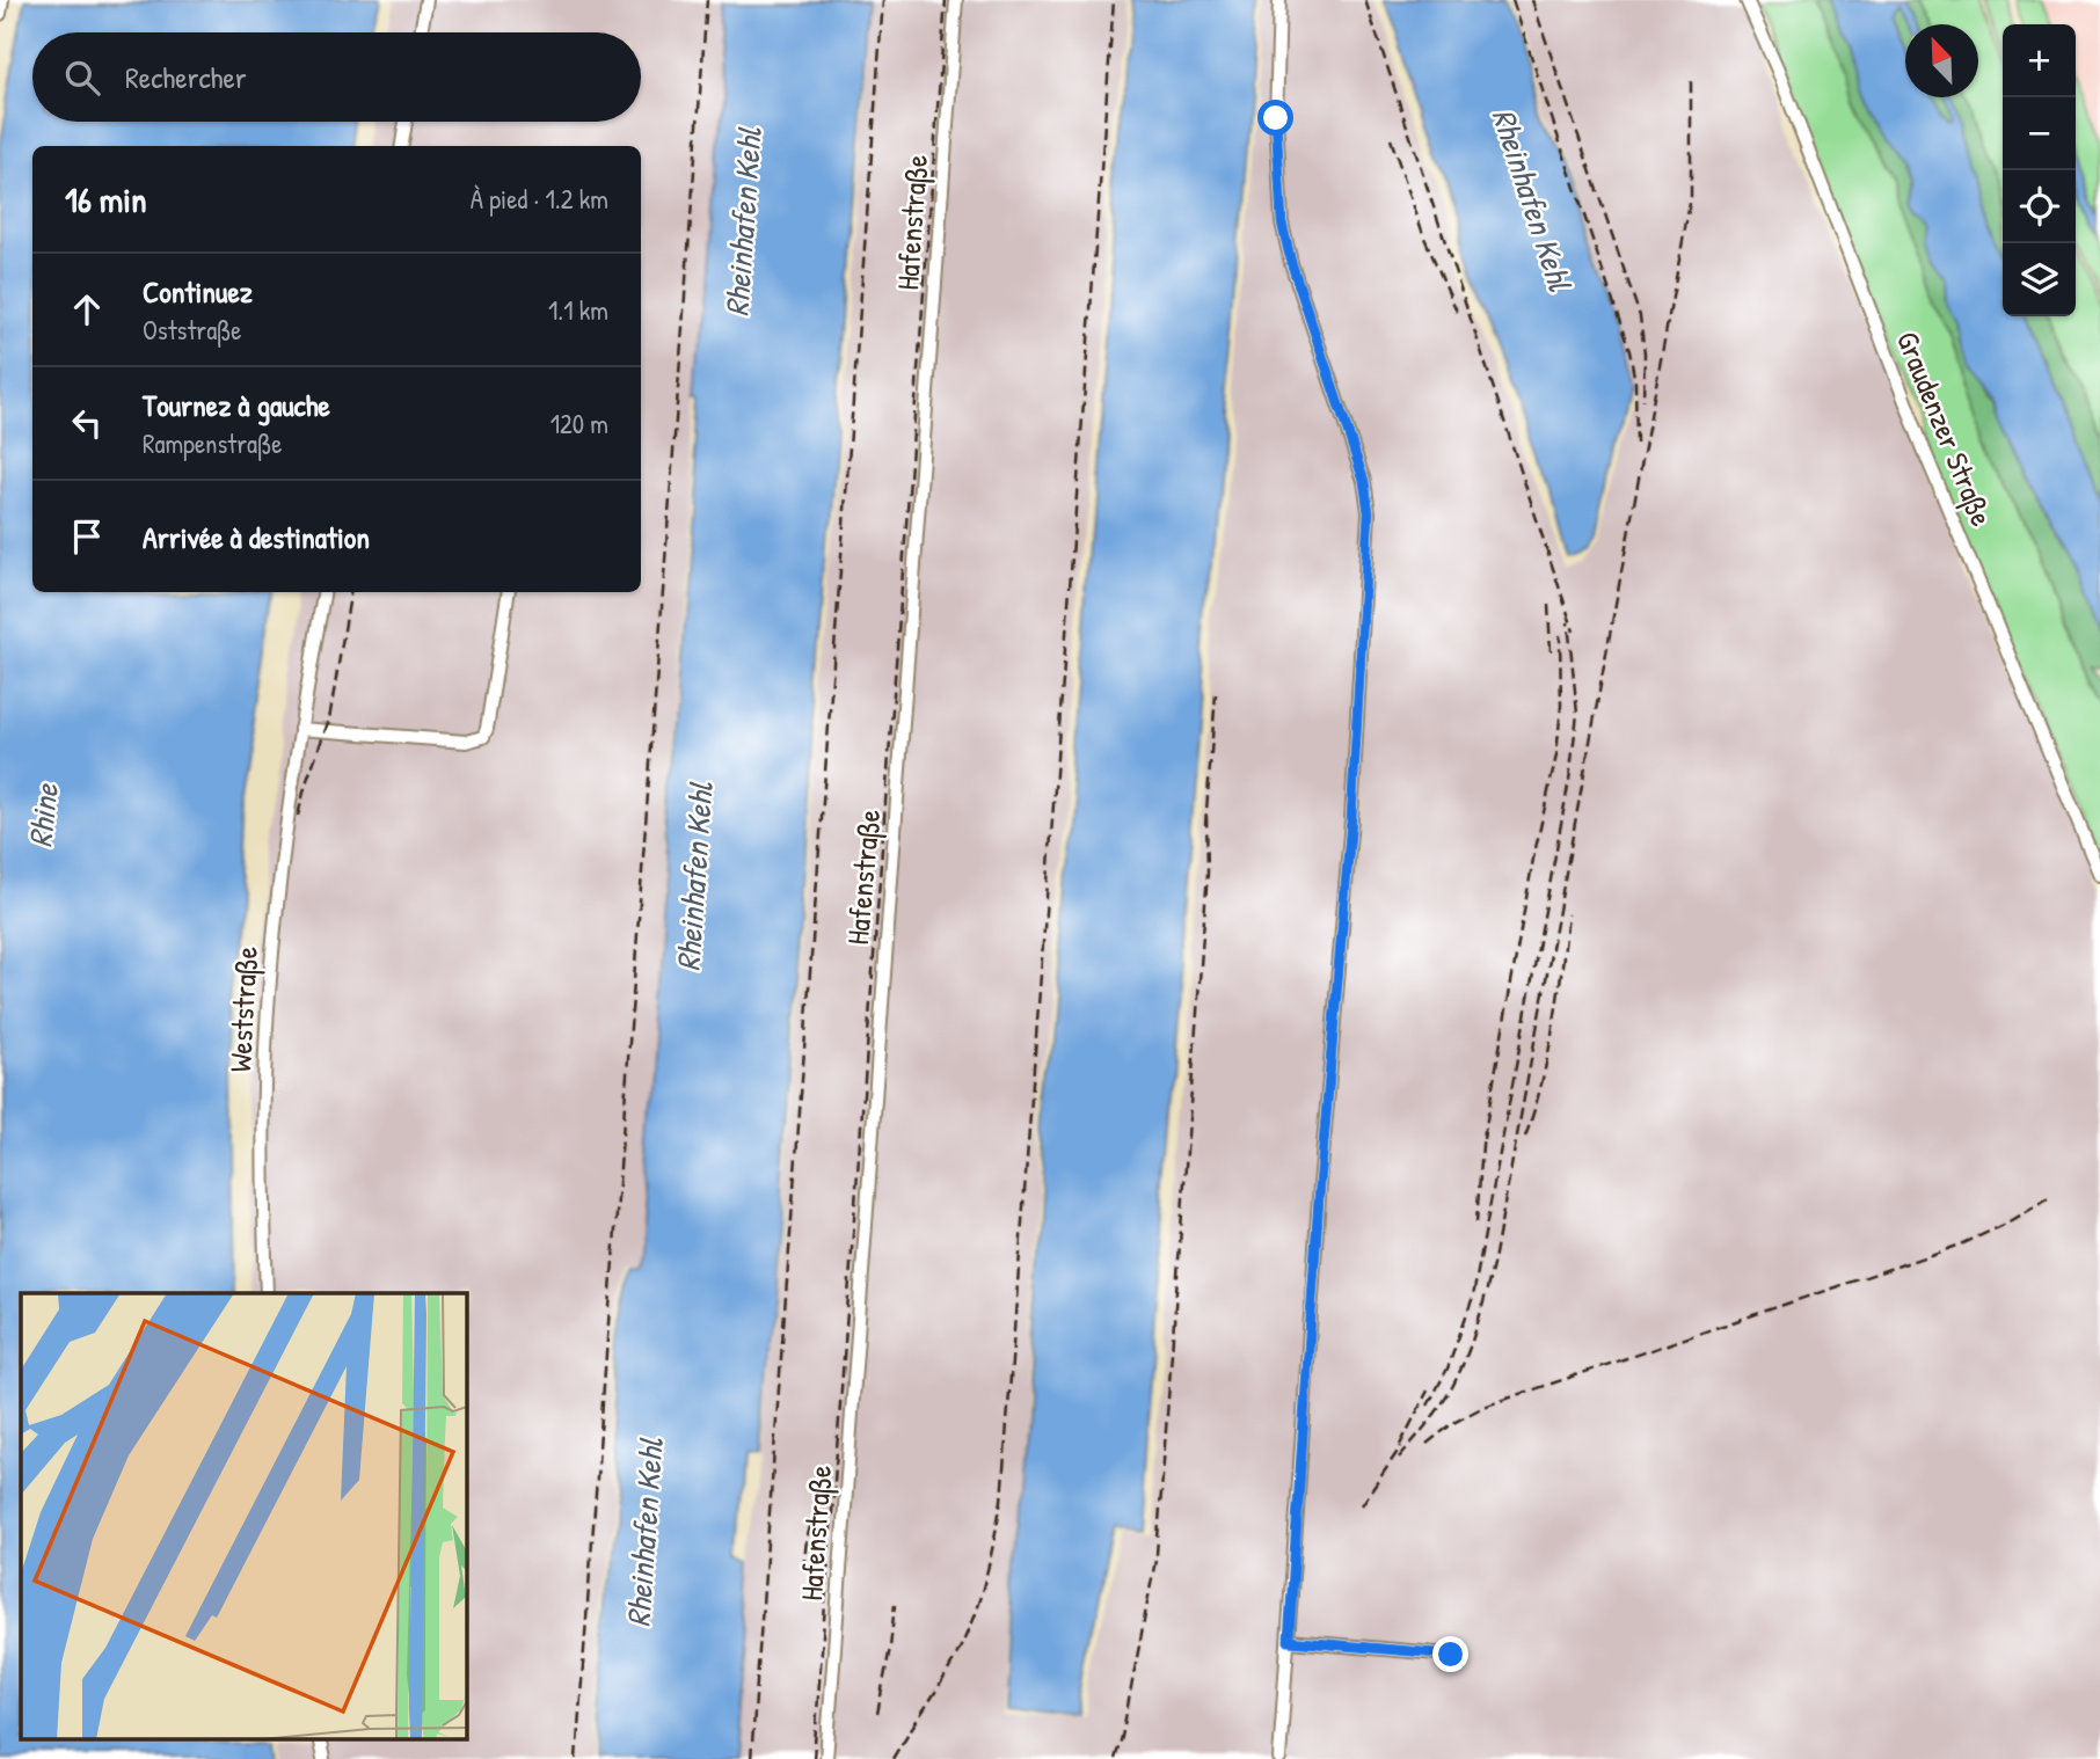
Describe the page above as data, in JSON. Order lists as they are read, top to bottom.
{
  "streets": {
    "street": ["Hafenstraße", "Graudenzer Straße", "Weststraße"]
  },
  "water": ["Rheinhafen Kehl", "Rhine"],
  "north": "top left",
  "page": {
    "map_buttons": ["+", "−"],
    "search": "Rechercher",
    "heading": ["16 min", "À pied · 1.2 km"],
    "list": [
      ["Continuez", "Oststraße", "1.1 km"],
      ["Tournez à gauche", "Rampenstraße", "120 m"],
      "Arrivée à destination"
    ]
  }
}
